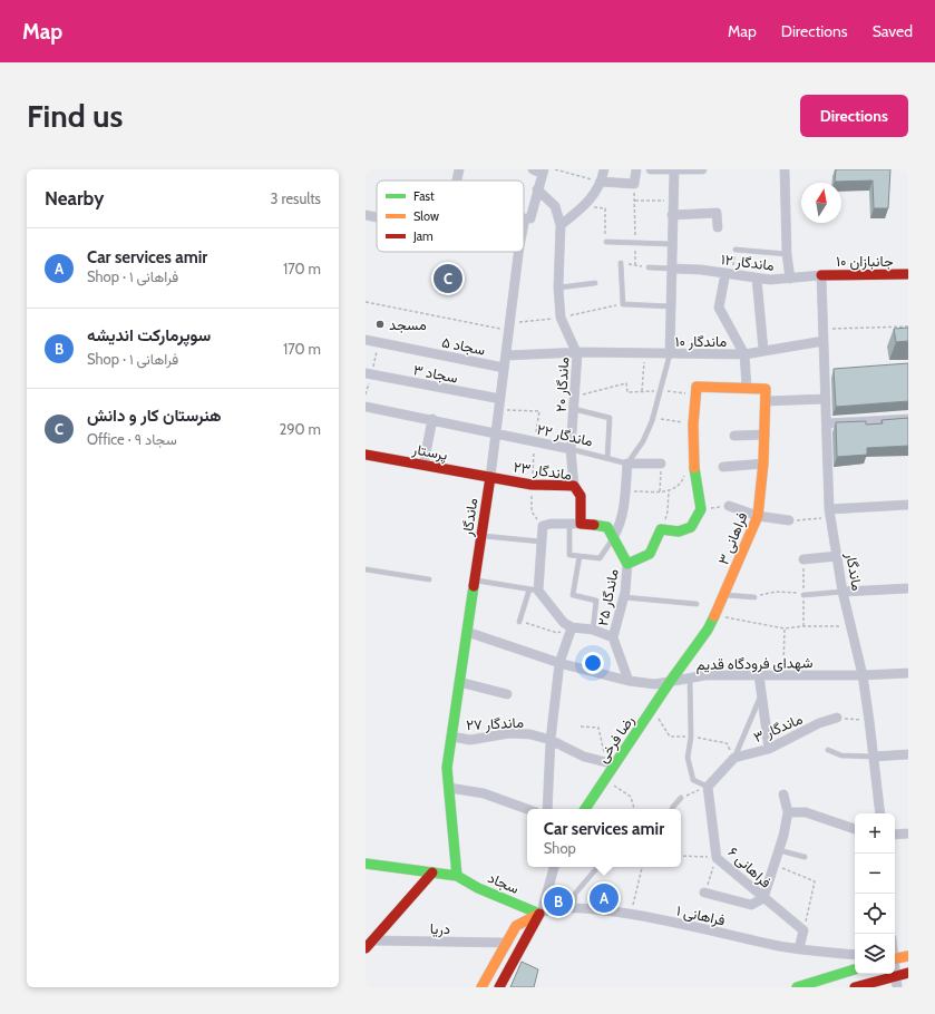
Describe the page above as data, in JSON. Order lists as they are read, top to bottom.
{
  "streets": {
    "street": [
      "جانبازان ۱۰",
      "ماندگار ۱۲",
      "ماندگار ۱۰",
      "سجاد ۵",
      "سجاد ۳",
      "ماندگار ۲۰",
      "ماندگار ۲۲",
      "پرستار",
      "ماندگار ۲۳",
      "ماندگار",
      "فراهانی ۳",
      "ماندگار ۲۵",
      "شهدای فرودگاه قدیم",
      "ماندگار ۲۷",
      "ماندگار ۳",
      "رضا فرخی",
      "فراهانی ۶",
      "سجاد",
      "فراهانی ۱",
      "دریا"
    ]
  },
  "crossings": [
    ["جانبازان ۱۰", "ماندگار ۱۲"],
    ["جانبازان ۱۰", "ماندگار"],
    ["ماندگار ۱۲", "ماندگار"],
    ["ماندگار ۱۰", "ماندگار ۲۰"],
    ["ماندگار ۱۰", "ماندگار"],
    ["سجاد ۵", "ماندگار"],
    ["سجاد ۳", "ماندگار"],
    ["ماندگار ۲۰", "ماندگار ۲۲"],
    ["ماندگار ۲۰", "ماندگار ۲۳"],
    ["ماندگار ۲۰", "ماندگار"],
    ["ماندگار ۲۲", "ماندگار"],
    ["پرستار", "ماندگار ۲۳"],
    ["پرستار", "ماندگار"],
    ["ماندگار ۲۳", "ماندگار"],
    ["ماندگار", "شهدای فرودگاه قدیم"],
    ["ماندگار", "ماندگار ۲۷"],
    ["ماندگار", "سجاد"],
    ["فراهانی ۳", "شهدای فرودگاه قدیم"],
    ["فراهانی ۳", "رضا فرخی"],
    ["شهدای فرودگاه قدیم", "رضا فرخی"],
    ["ماندگار ۲۷", "رضا فرخی"],
    ["سجاد", "فراهانی ۱"]
  ],
  "places": ["مسجد"],
  "legend": ["Fast", "Slow", "Jam"],
  "north": "top",
  "page": {
    "header": "Map",
    "nav": ["Map", "Directions", "Saved"],
    "buttons": "Directions",
    "title": "Find us",
    "heading": ["Nearby", "3 results"],
    "list": [
      {
        "mark": "A",
        "name": "Car services amir",
        "note": "Shop · فراهانی ۱",
        "value": "170 m"
      },
      {
        "mark": "B",
        "name": "سوپرمارکت اندیشه",
        "note": "Shop · فراهانی ۱",
        "value": "170 m"
      },
      {
        "mark": "C",
        "name": "هنرستان کار و دانش",
        "note": "Office · سجاد ۹",
        "value": "290 m"
      }
    ],
    "pins": ["C", "A", "B"],
    "popup": ["Car services amir", "Shop"],
    "map_buttons": ["+", "−"]
  }
}
